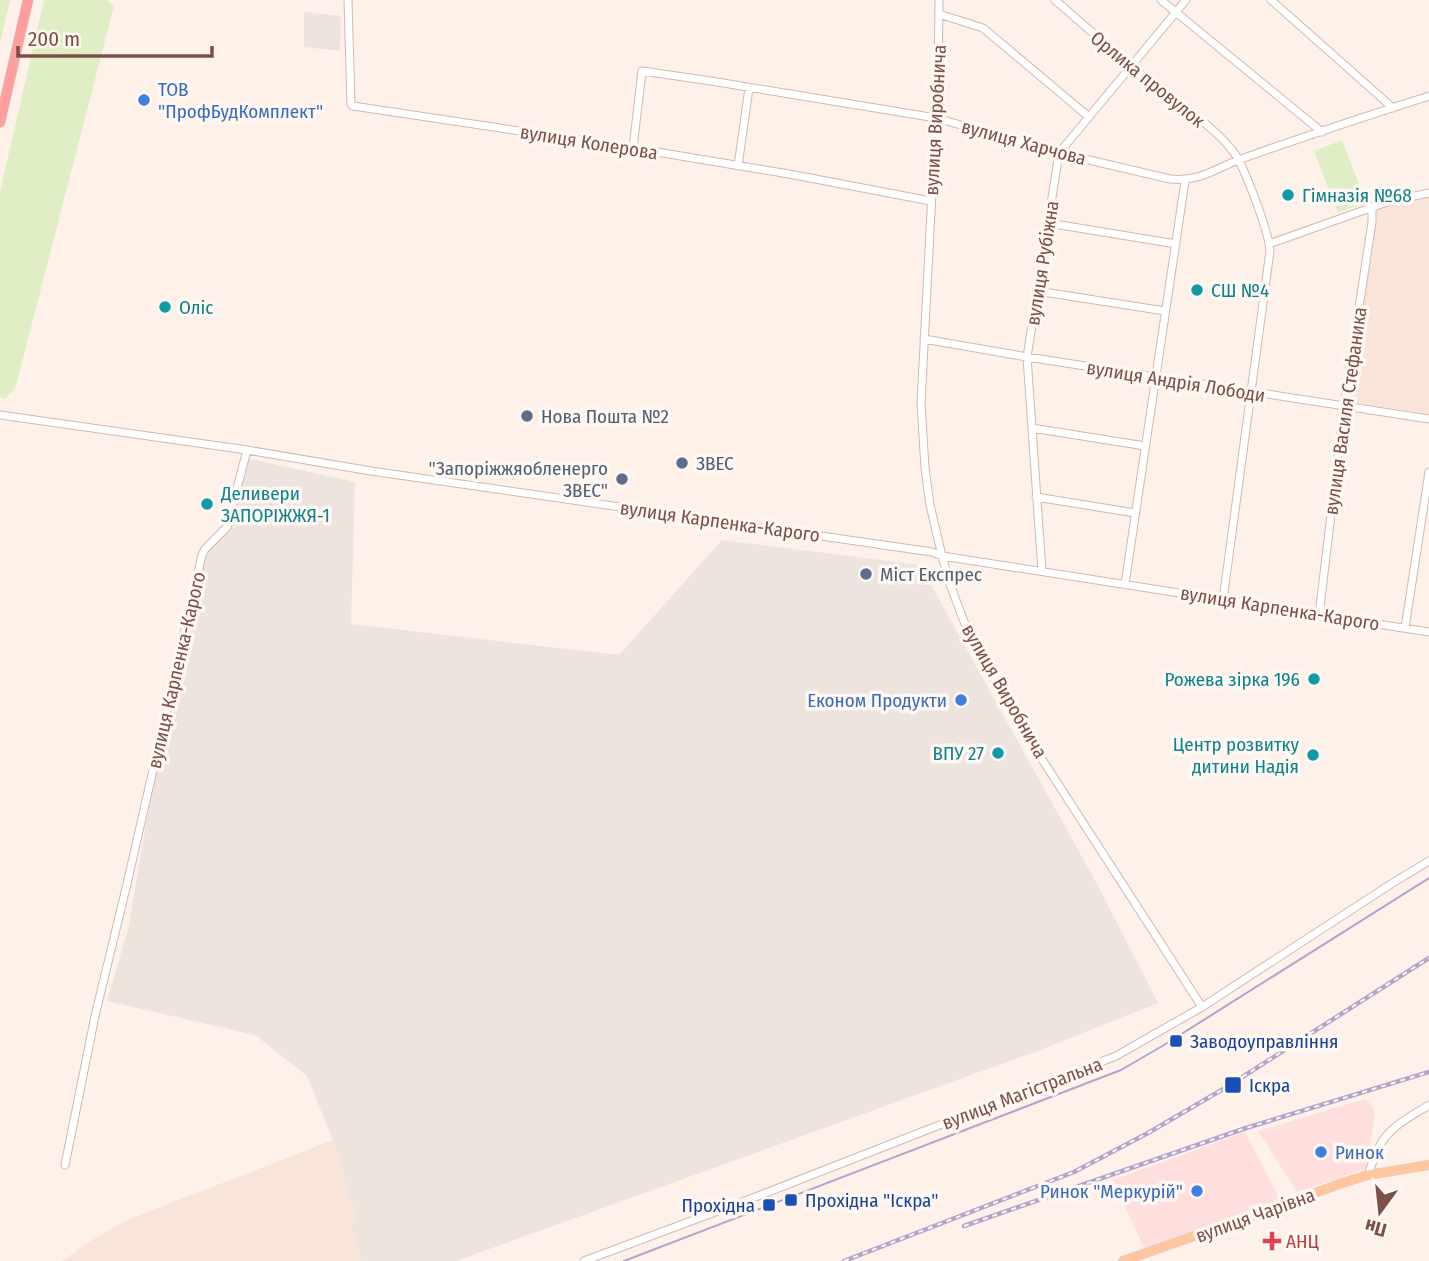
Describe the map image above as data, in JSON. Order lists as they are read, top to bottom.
{
  "streets": {
    "main road": ["вулиця Чарівна"],
    "street": [
      "Орлика провулок",
      "вулиця Виробнича",
      "вулиця Колерова",
      "вулиця Харчова",
      "вулиця Рубіжна",
      "вулиця Андрія Лободи",
      "вулиця Василя Стефаника",
      "вулиця Карпенка-Карого",
      "вулиця Магістральна"
    ]
  },
  "crossings": [
    ["вулиця Виробнича", "вулиця Колерова"],
    ["вулиця Виробнича", "вулиця Харчова"],
    ["вулиця Виробнича", "вулиця Андрія Лободи"],
    ["вулиця Виробнича", "вулиця Карпенка-Карого"],
    ["вулиця Виробнича", "вулиця Магістральна"],
    ["вулиця Колерова", "вулиця Харчова"],
    ["вулиця Харчова", "вулиця Рубіжна"],
    ["вулиця Рубіжна", "вулиця Андрія Лободи"],
    ["вулиця Рубіжна", "вулиця Карпенка-Карого"],
    ["вулиця Андрія Лободи", "вулиця Василя Стефаника"],
    ["вулиця Василя Стефаника", "вулиця Карпенка-Карого"]
  ],
  "places": {
    "other": [
      "ТОВ \"ПрофБудКомплект\"",
      "Гімназія №68",
      "СШ №4",
      "Оліс",
      "Нова Пошта №2",
      "ЗВЕС",
      "\"Запоріжжяобленерго ЗВЕС\"",
      "Деливери ЗАПОРІЖЖЯ-1",
      "Мiст Експрес",
      "Рожева зірка 196",
      "Економ Продукти",
      "ВПУ 27",
      "Центр розвитку дитини Надія",
      "Ринок",
      "Ринок \"Меркурій\""
    ],
    "transit": [
      "Заводоуправління",
      "Іскра",
      "Прохідна \"Іскра\"",
      "Прохідна"
    ],
    "health": ["АНЦ"]
  },
  "scale_bar": "200 m",
  "north": "bottom"
}
